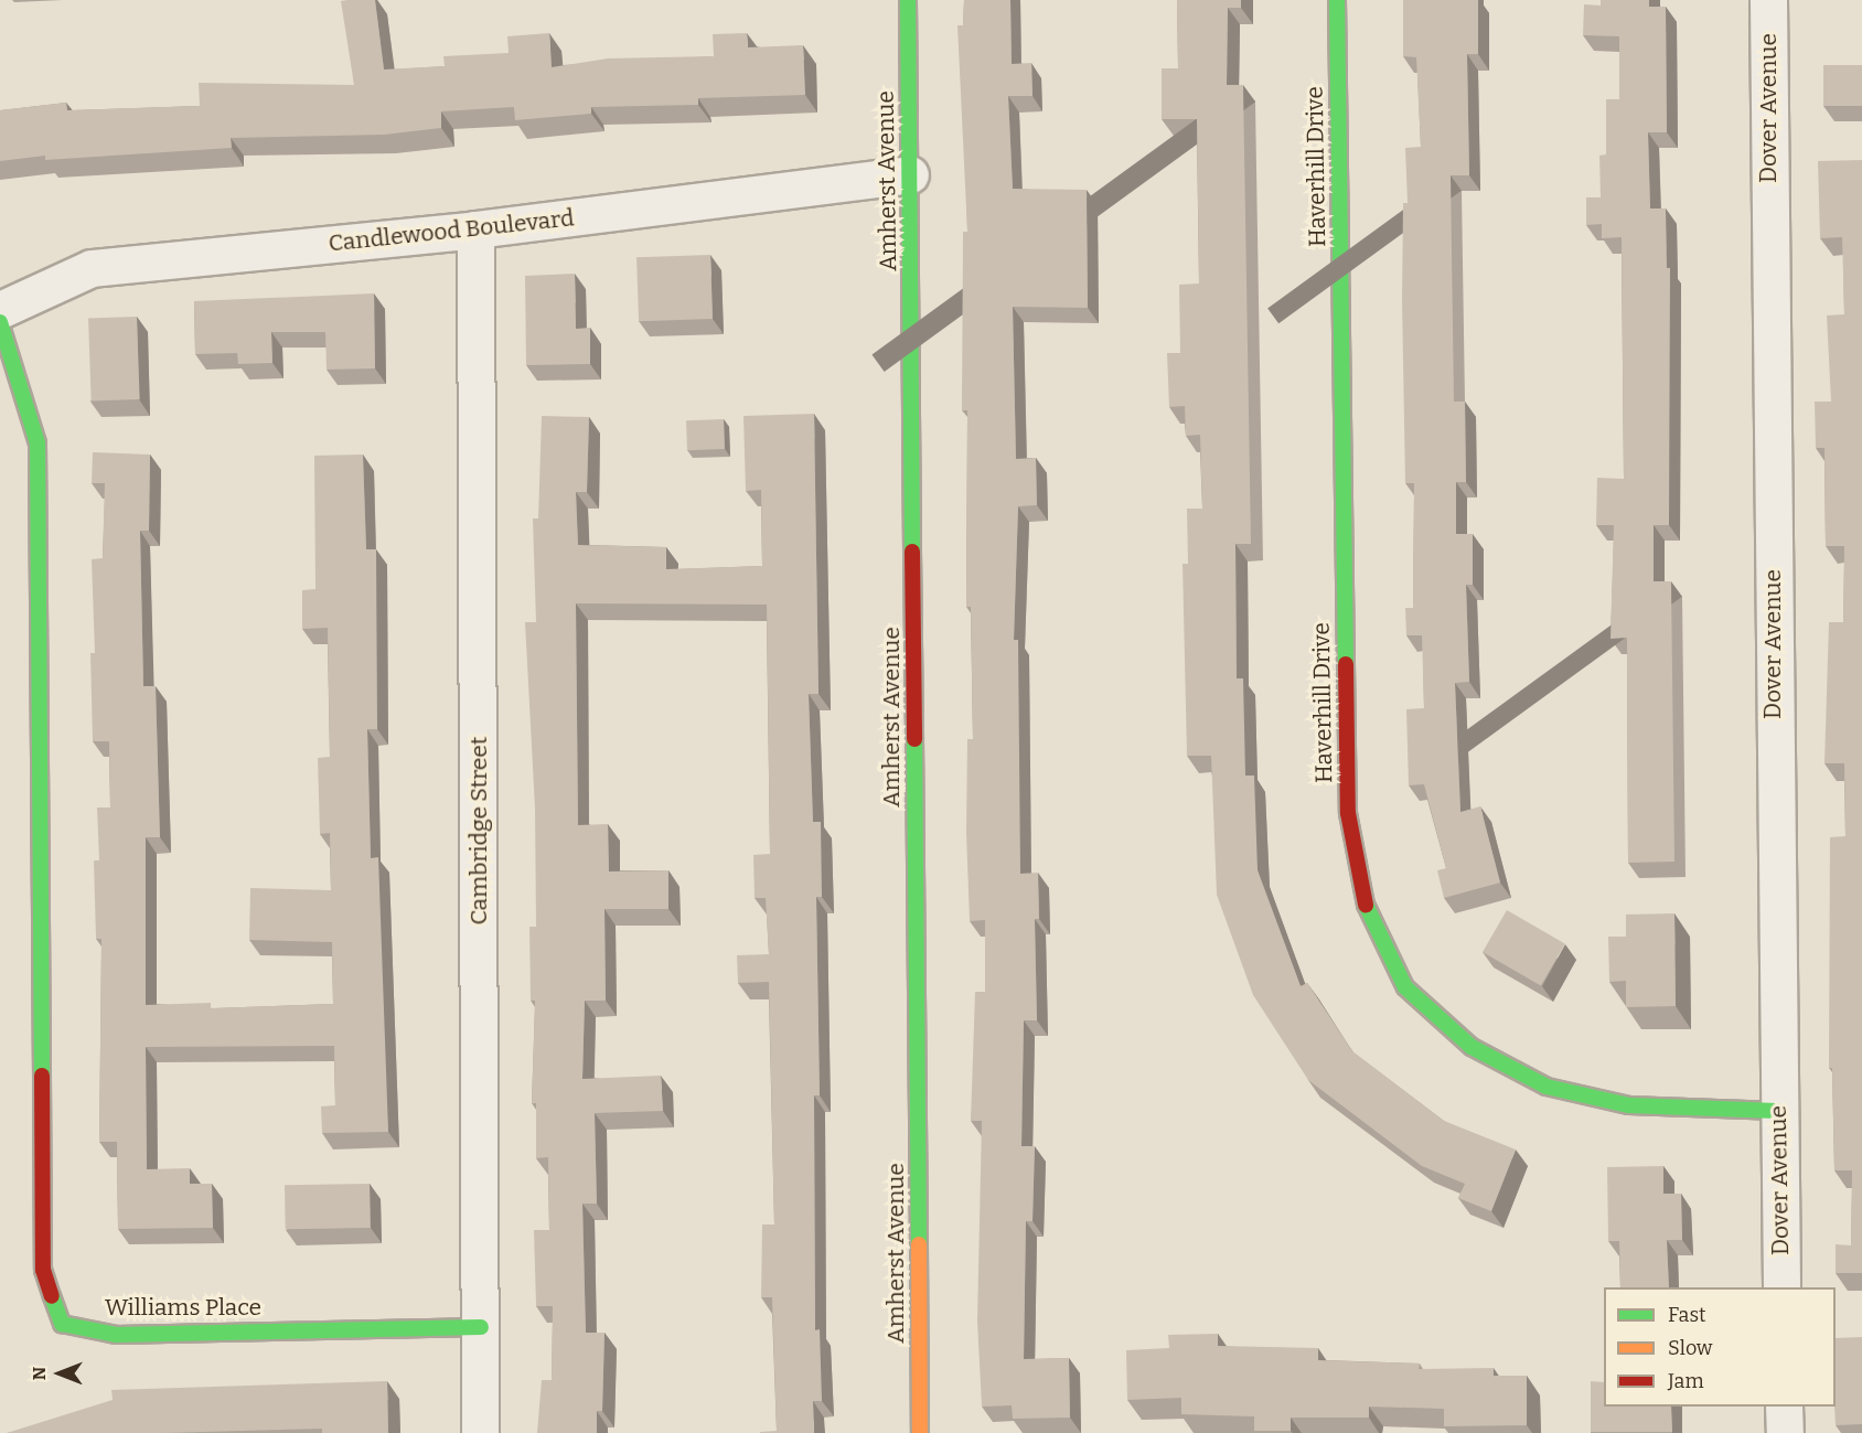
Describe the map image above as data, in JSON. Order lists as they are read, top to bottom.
{
  "streets": {
    "street": [
      "Dover Avenue",
      "Haverhill Drive",
      "Amherst Avenue",
      "Candlewood Boulevard",
      "Cambridge Street",
      "Williams Place"
    ]
  },
  "crossings": [
    ["Dover Avenue", "Haverhill Drive"],
    ["Amherst Avenue", "Candlewood Boulevard"],
    ["Candlewood Boulevard", "Cambridge Street"],
    ["Cambridge Street", "Williams Place"]
  ],
  "legend": ["Fast", "Slow", "Jam"],
  "north": "left"
}
